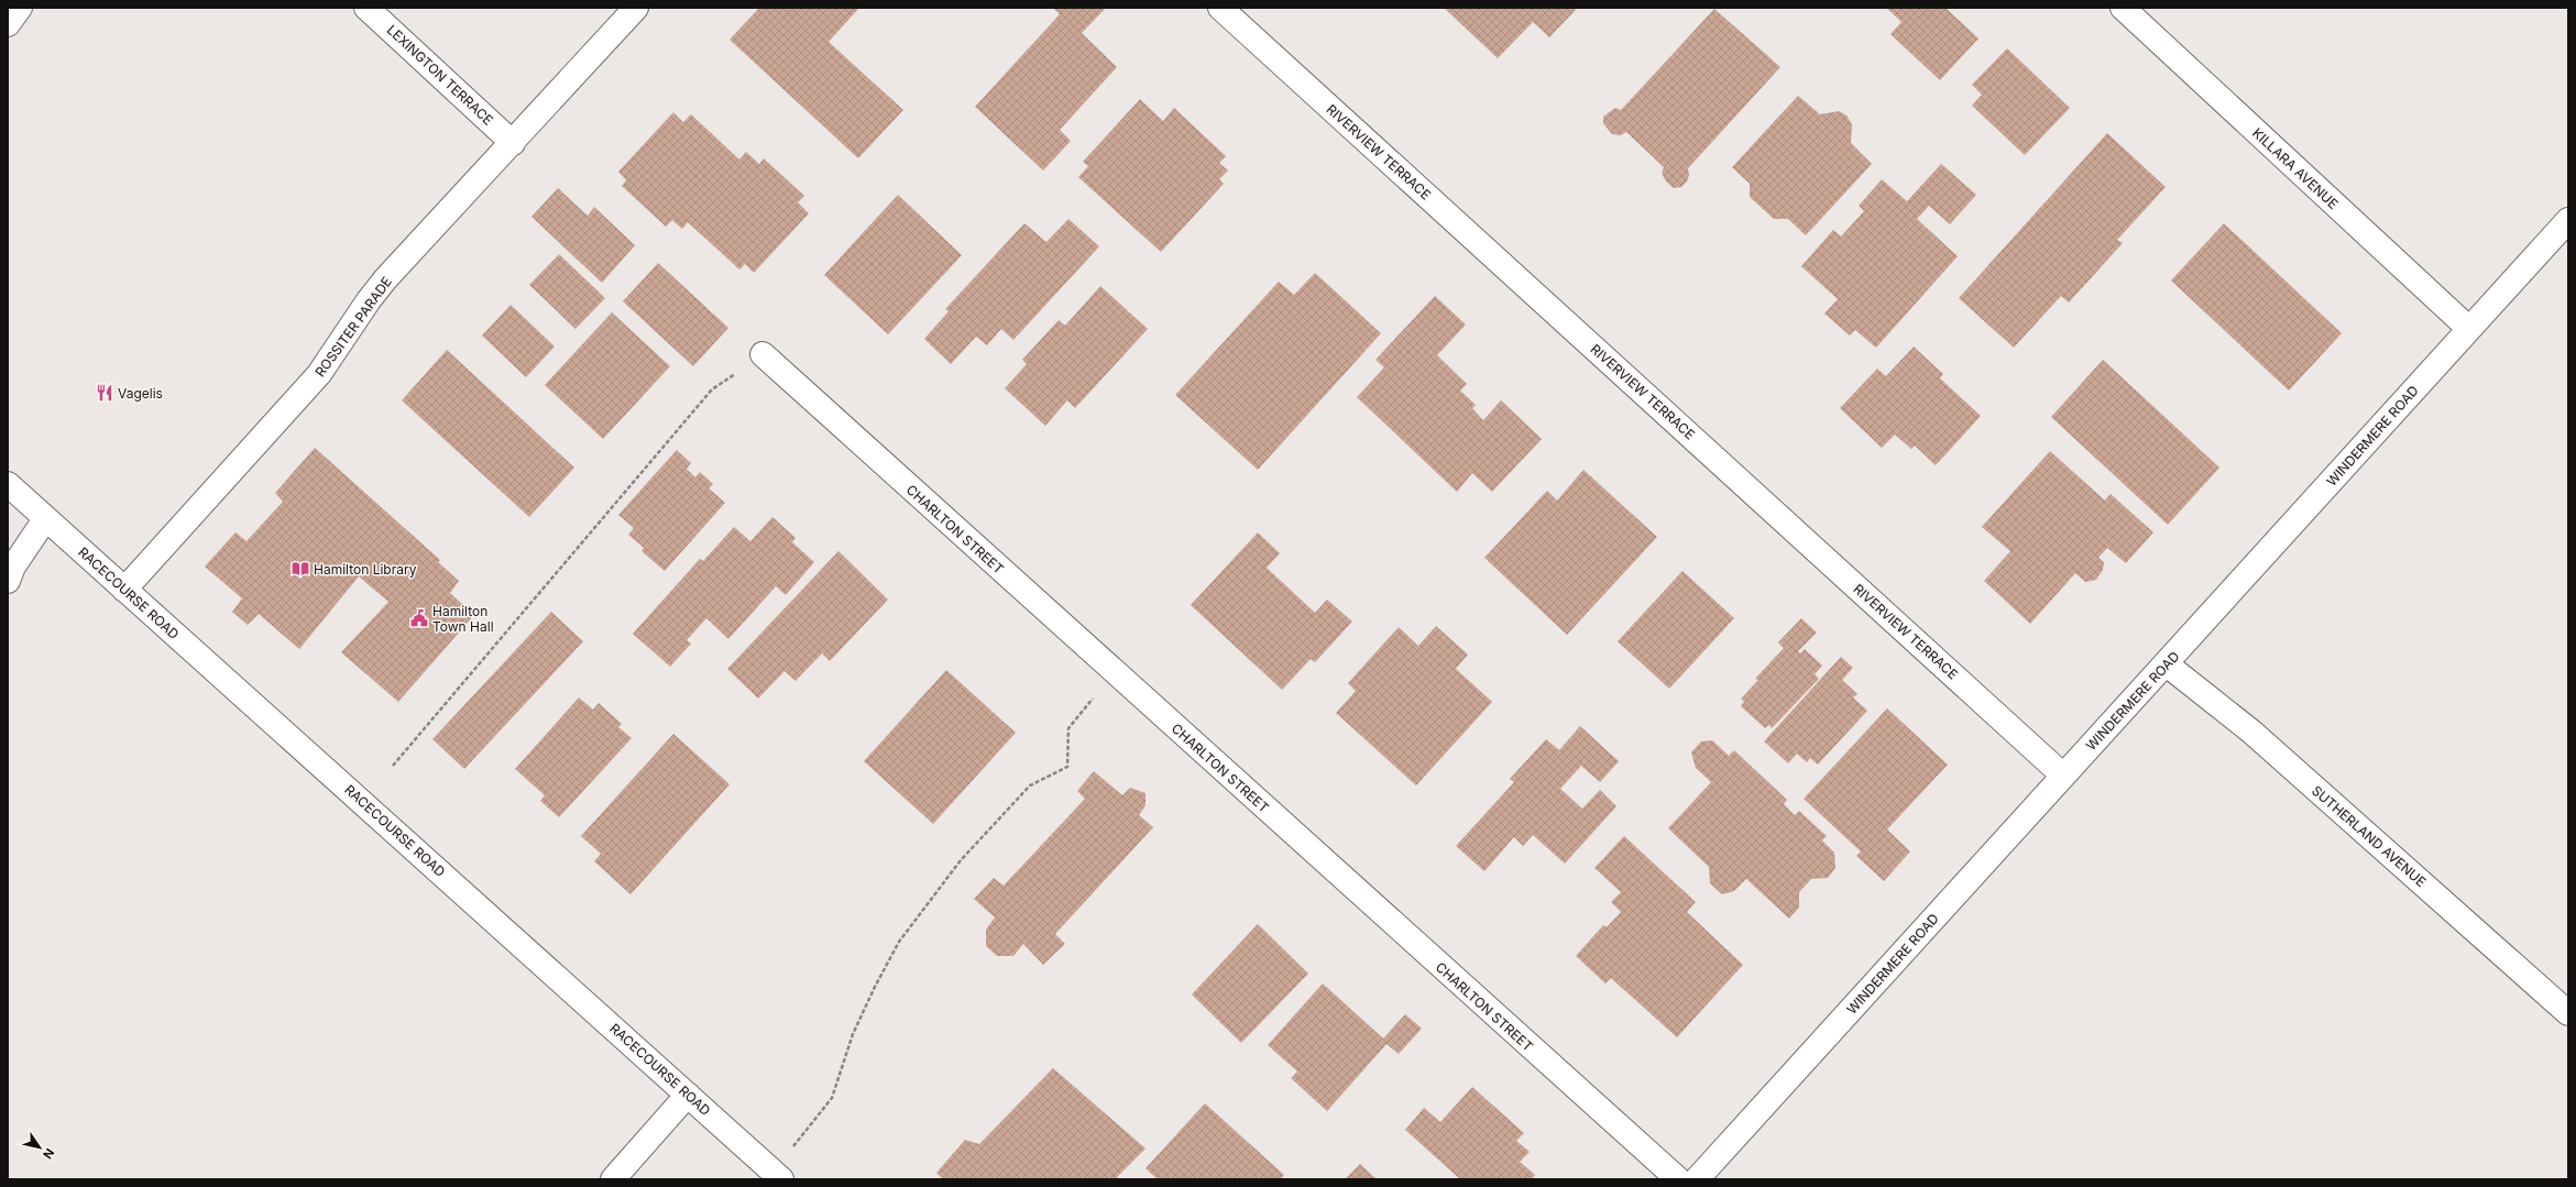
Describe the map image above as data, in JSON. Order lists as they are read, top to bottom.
{
  "streets": {
    "street": [
      "LEXINGTON TERRACE",
      "RIVERVIEW TERRACE",
      "KILLARA AVENUE",
      "ROSSITER PARADE",
      "WINDERMERE ROAD",
      "CHARLTON STREET",
      "RACECOURSE ROAD",
      "SUTHERLAND AVENUE"
    ]
  },
  "crossings": [
    ["LEXINGTON TERRACE", "ROSSITER PARADE"],
    ["RIVERVIEW TERRACE", "WINDERMERE ROAD"],
    ["KILLARA AVENUE", "WINDERMERE ROAD"],
    ["ROSSITER PARADE", "RACECOURSE ROAD"],
    ["WINDERMERE ROAD", "SUTHERLAND AVENUE"]
  ],
  "places": {
    "restaurant": ["Vagelis"],
    "library": ["Hamilton Library"],
    "public building": ["Hamilton Town Hall"]
  },
  "north": "bottom right"
}
